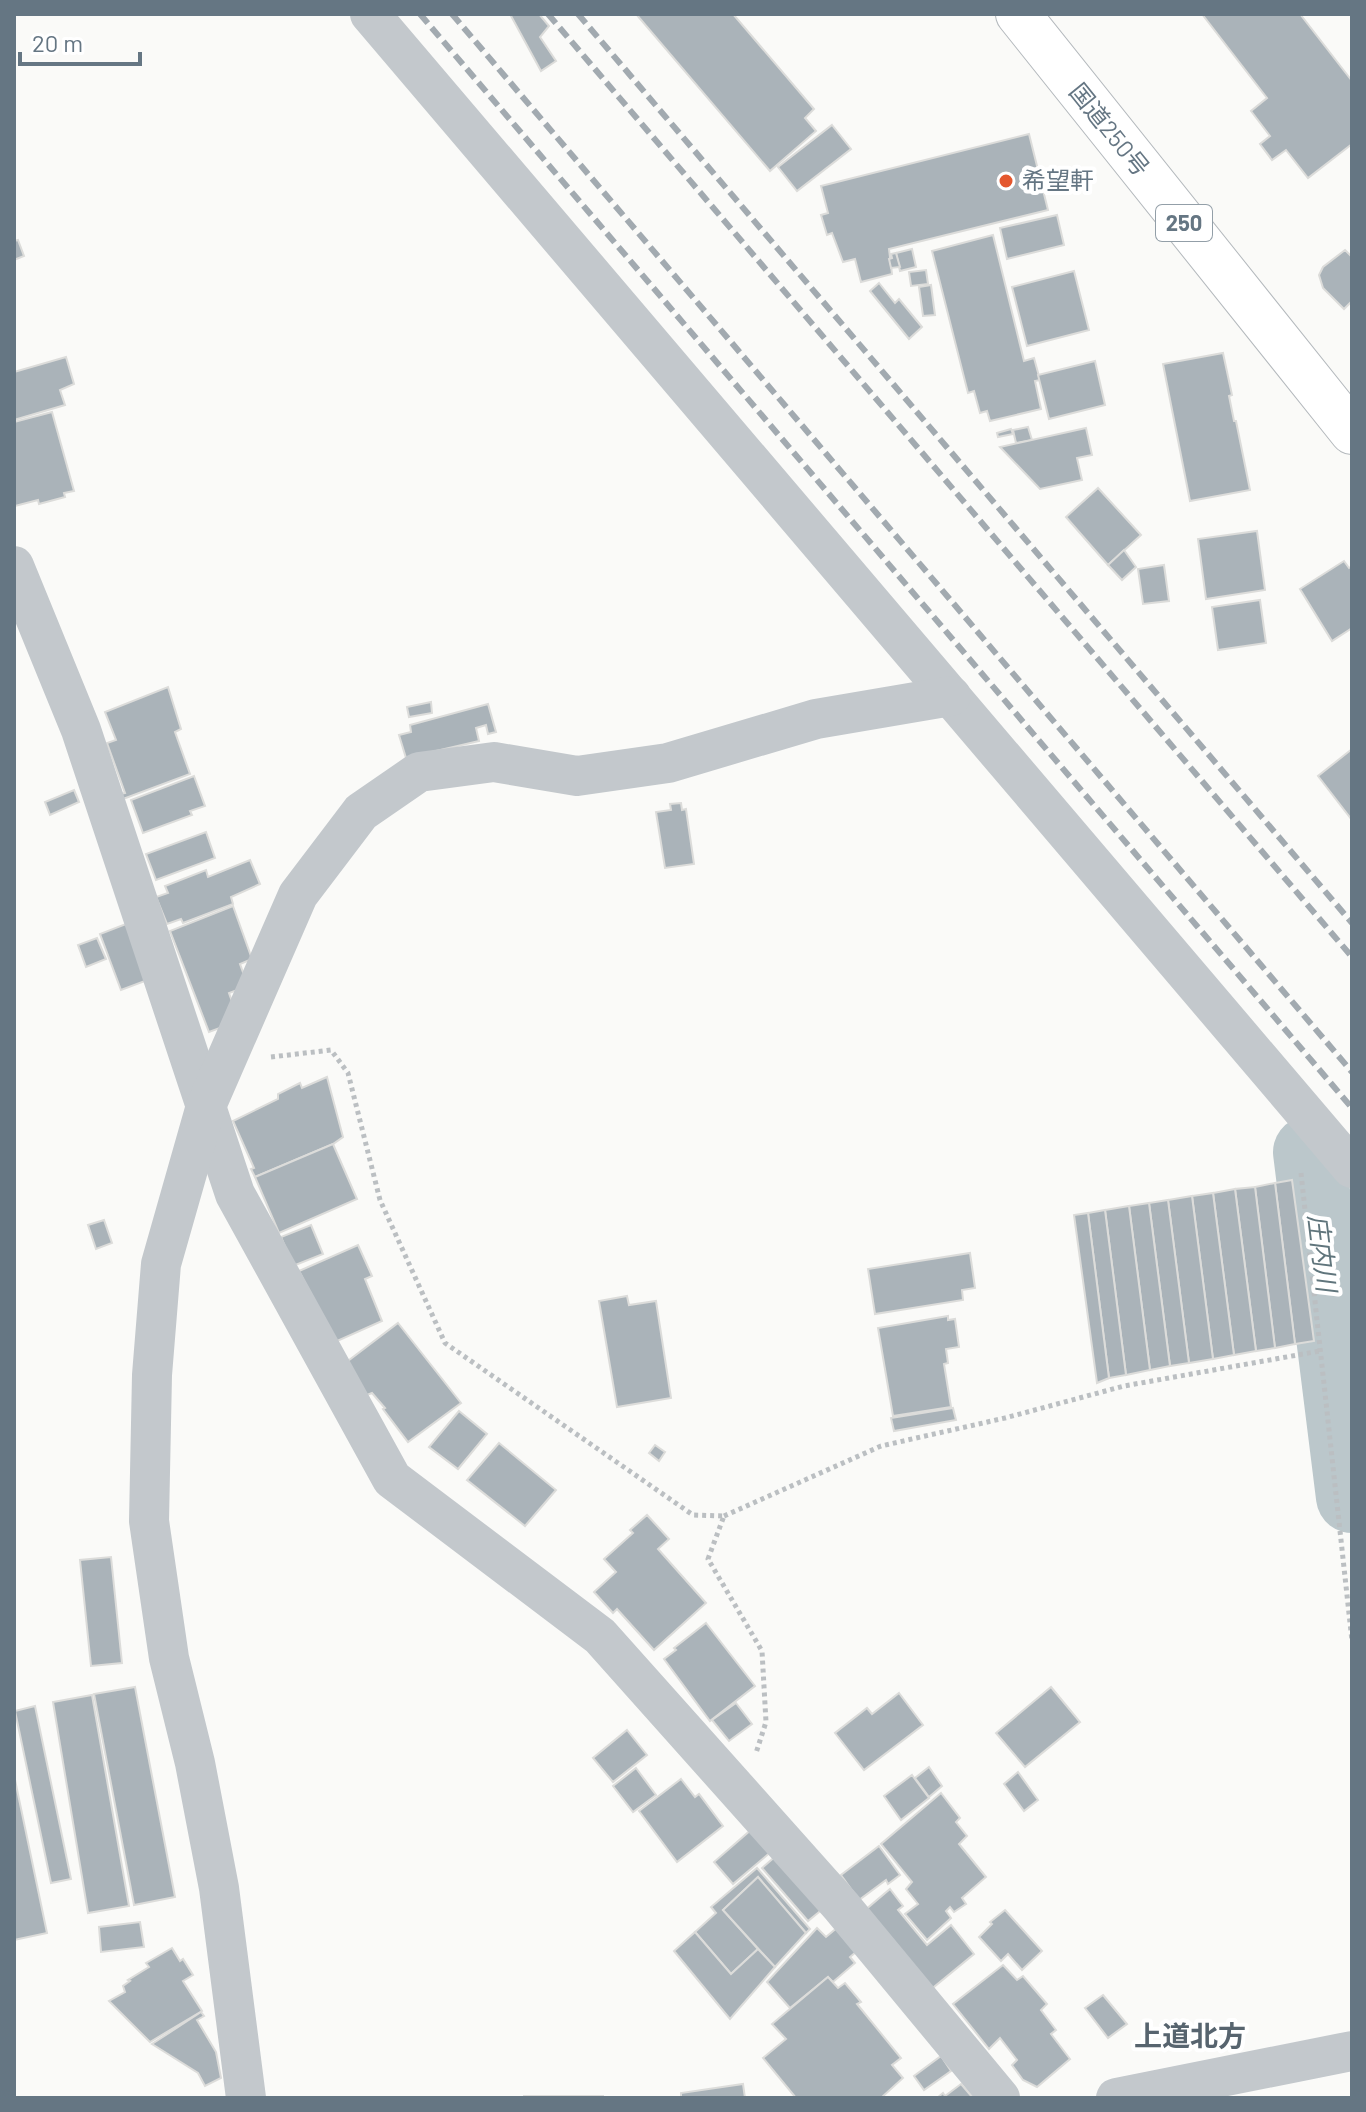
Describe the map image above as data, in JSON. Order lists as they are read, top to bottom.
{
  "streets": {
    "highway": ["国道250号", "250"]
  },
  "districts": ["上道北方"],
  "water": ["庄内川"],
  "places": ["希望軒"],
  "scale_bar": "20 m"
}
